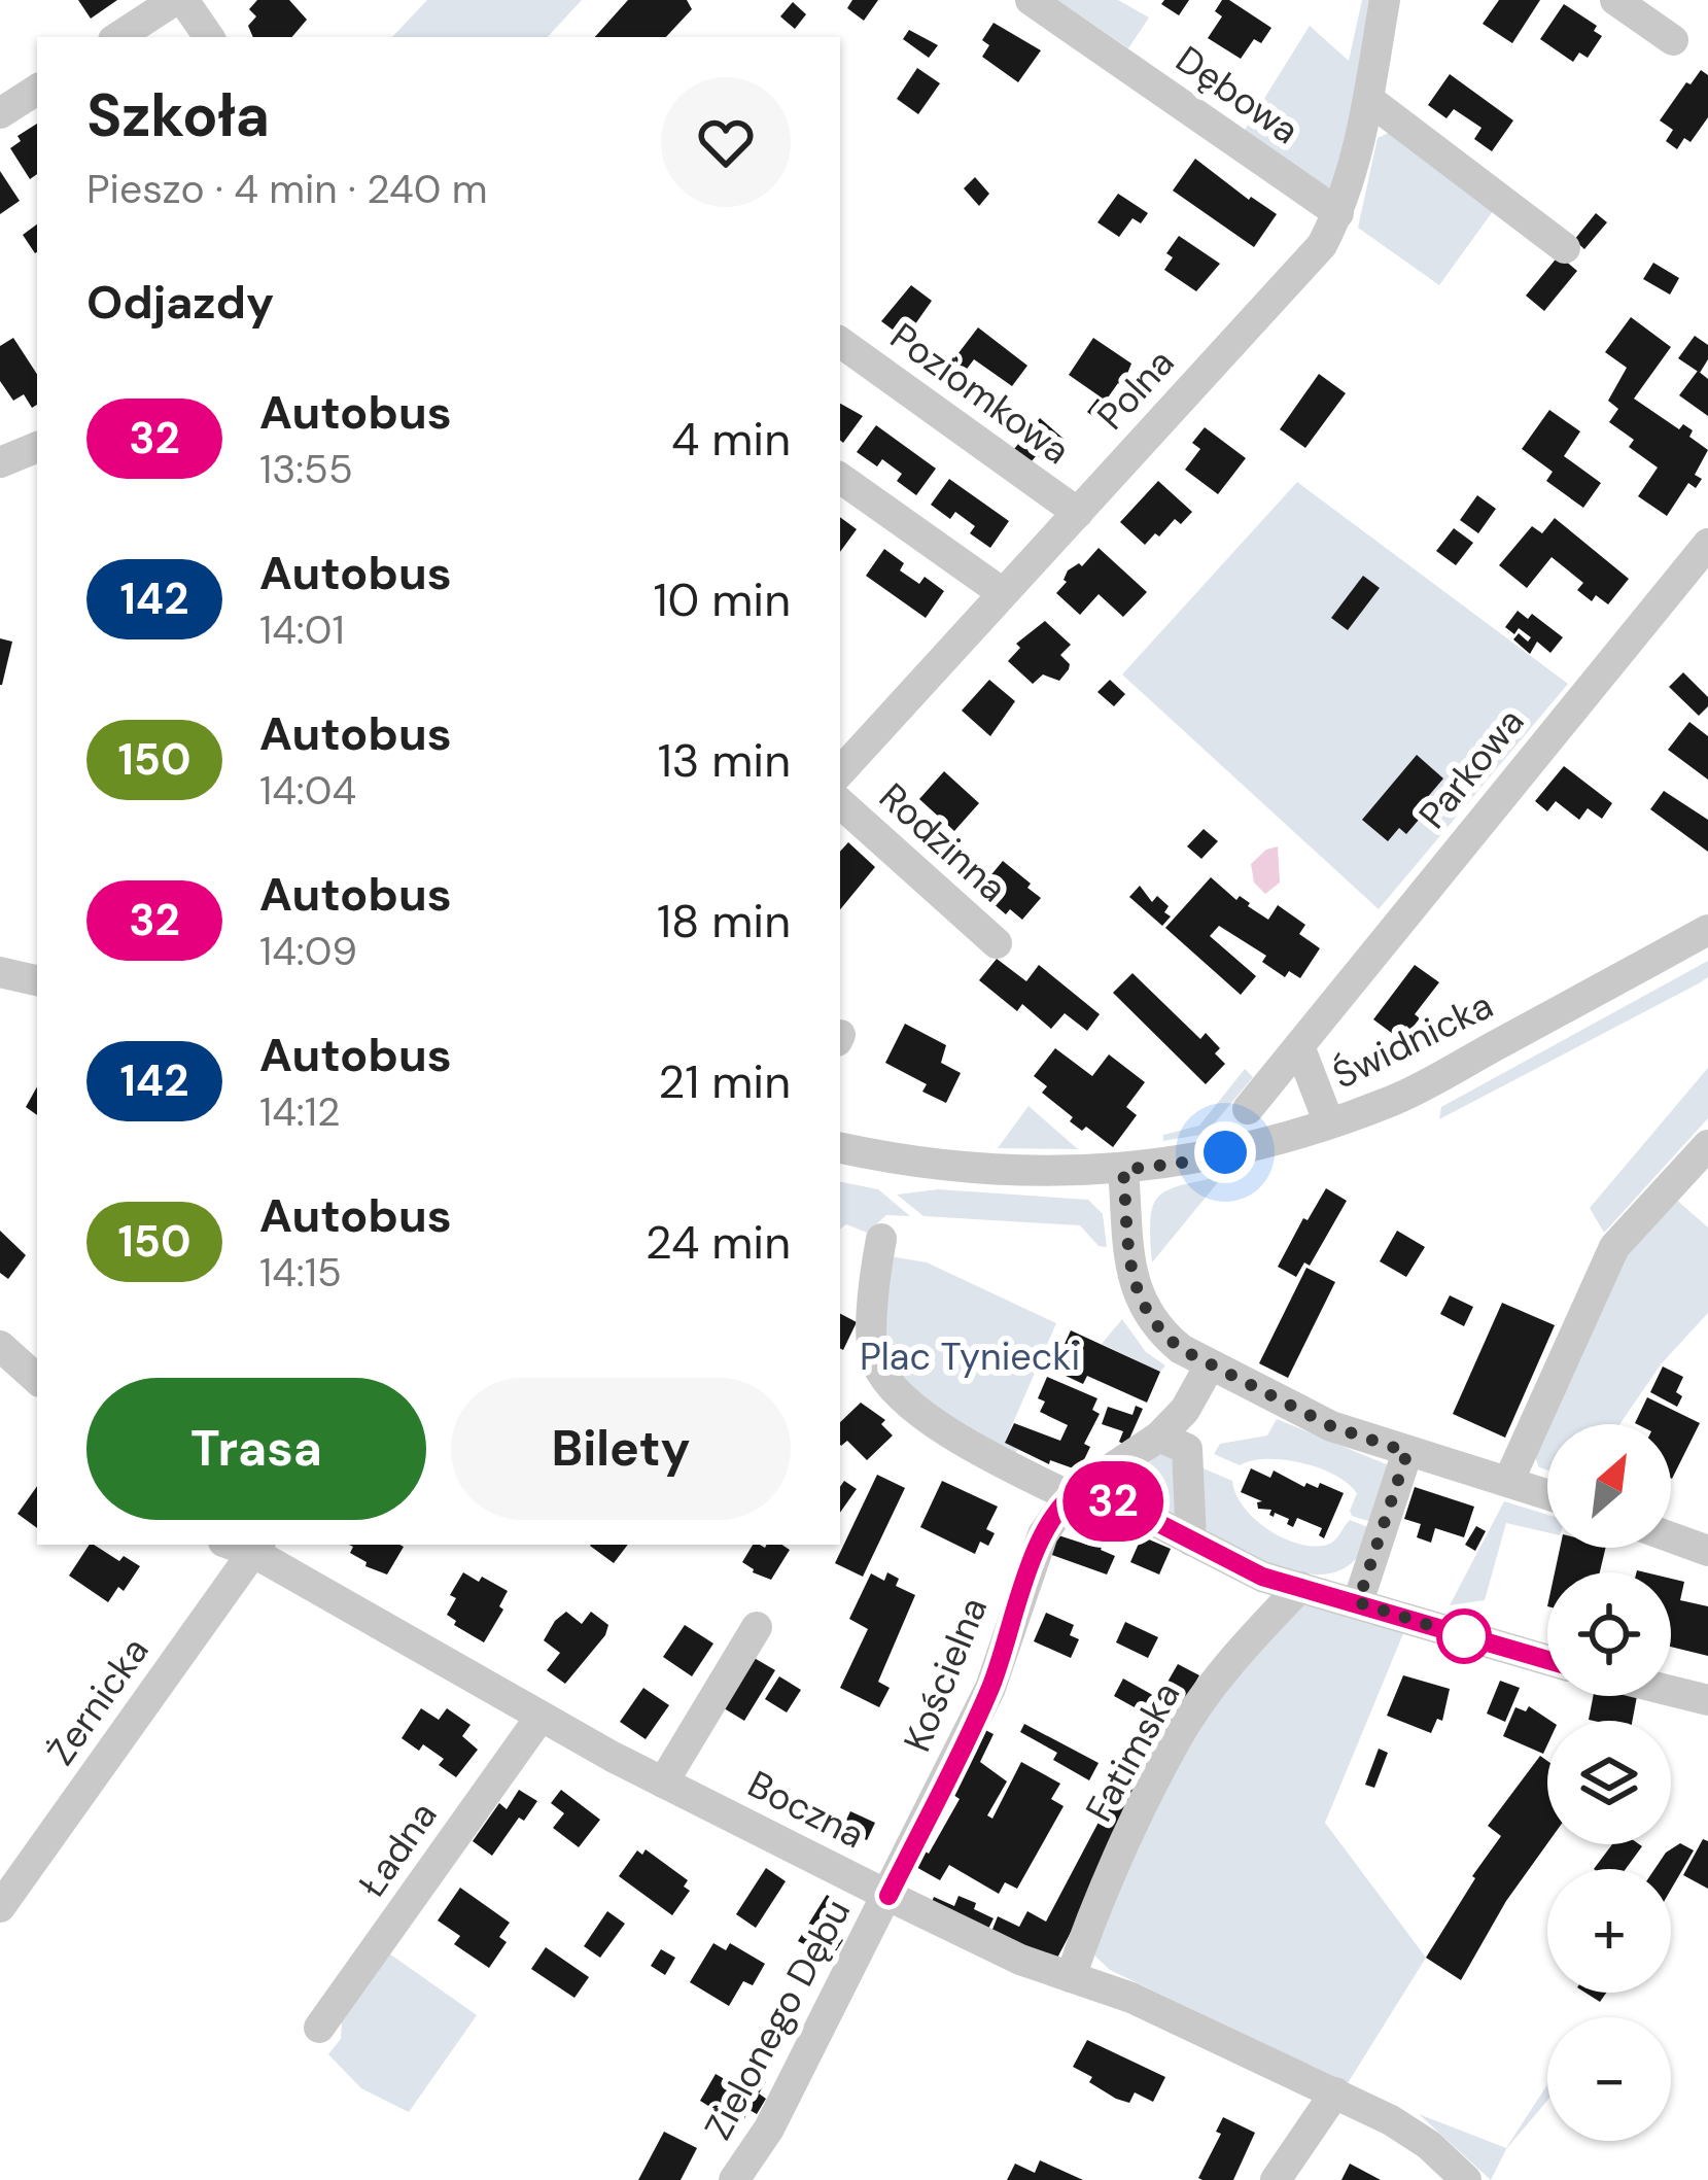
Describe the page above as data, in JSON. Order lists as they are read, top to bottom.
{
  "streets": {
    "street": [
      "Dębowa",
      "Polna",
      "Poziomkowa",
      "Parkowa",
      "Rodzinna",
      "Świdnicka",
      "Kościelna",
      "Żernicka",
      "Fatimska",
      "Boczna",
      "Ładna",
      "Zielonego Dębu"
    ]
  },
  "crossings": [
    ["Dębowa", "Polna"],
    ["Polna", "Poziomkowa"],
    ["Kościelna", "Boczna"],
    ["Kościelna", "Zielonego Dębu"],
    ["Żernicka", "Boczna"],
    ["Fatimska", "Boczna"],
    ["Boczna", "Ładna"],
    ["Boczna", "Zielonego Dębu"]
  ],
  "parks": ["Plac Tyniecki"],
  "lines": ["bus line 32"],
  "north": "top right",
  "page": {
    "on_map": "32",
    "heading": [
      ["Szkoła", "Pieszo · 4 min · 240 m"],
      "Odjazdy"
    ],
    "list": [
      {
        "mark": "32",
        "name": "Autobus",
        "note": "13:55",
        "value": "4 min"
      },
      {
        "mark": "142",
        "name": "Autobus",
        "note": "14:01",
        "value": "10 min"
      },
      {
        "mark": "150",
        "name": "Autobus",
        "note": "14:04",
        "value": "13 min"
      },
      {
        "mark": "32",
        "name": "Autobus",
        "note": "14:09",
        "value": "18 min"
      },
      {
        "mark": "142",
        "name": "Autobus",
        "note": "14:12",
        "value": "21 min"
      },
      {
        "mark": "150",
        "name": "Autobus",
        "note": "14:15",
        "value": "24 min"
      }
    ],
    "buttons": ["Trasa", "Bilety"],
    "map_buttons": ["+", "−"]
  }
}
